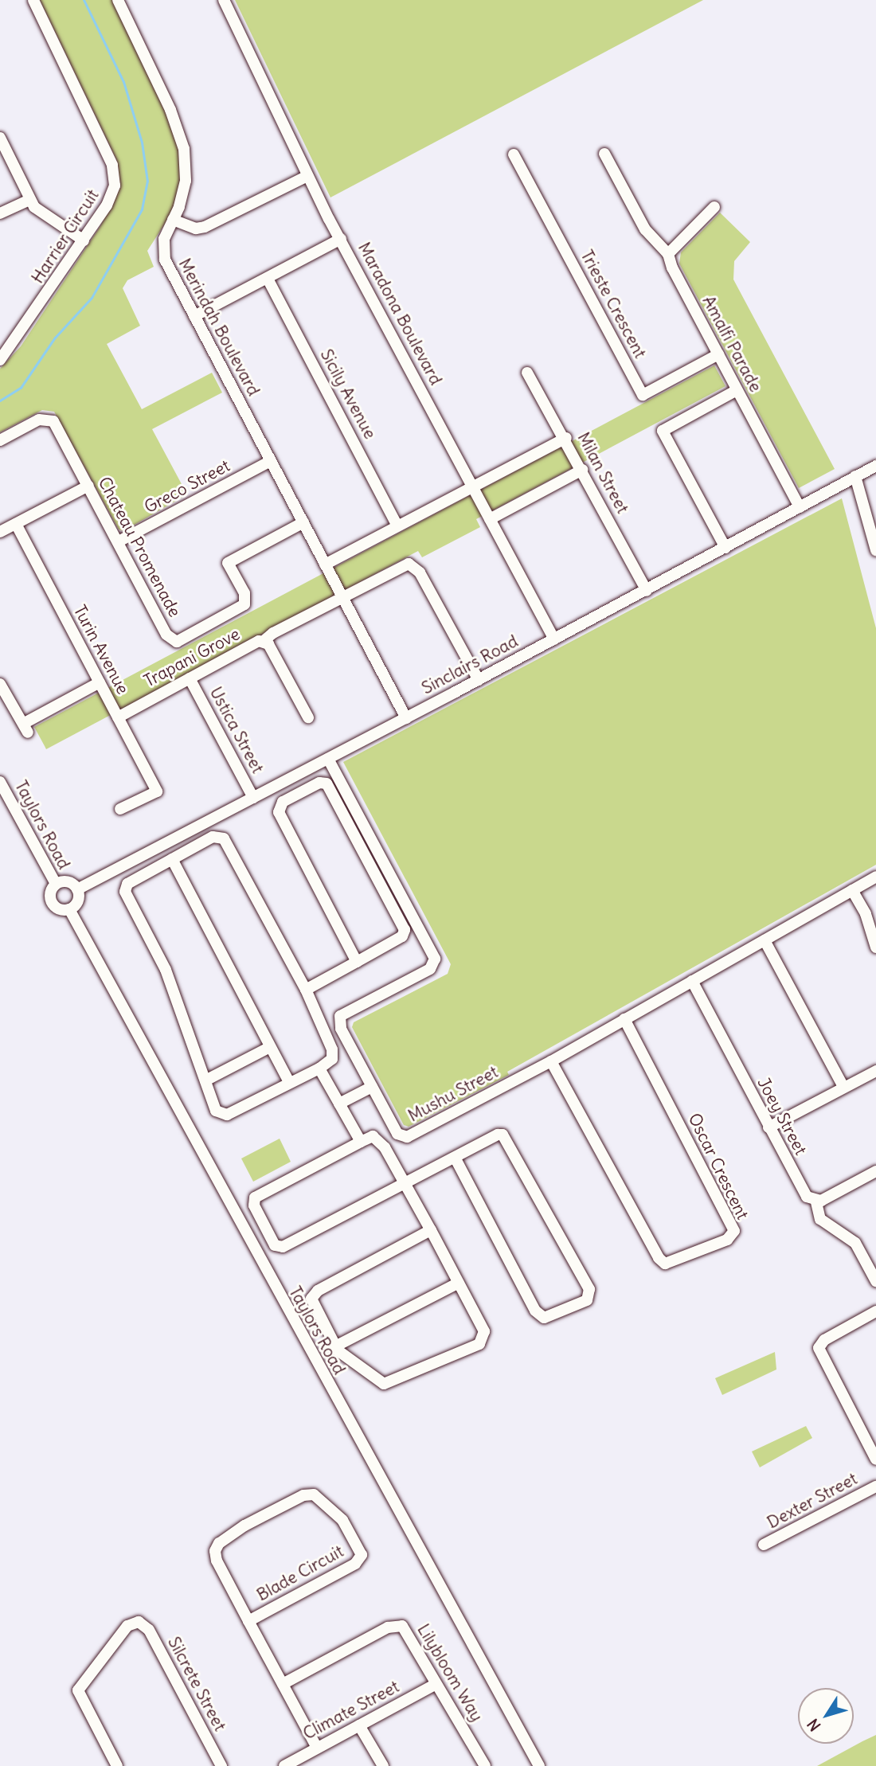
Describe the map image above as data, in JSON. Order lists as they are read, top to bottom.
{
  "streets": {
    "street": [
      "Harrier Circuit",
      "Trieste Crescent",
      "Maradona Boulevard",
      "Merindah Boulevard",
      "Amalfi Parade",
      "Sicily Avenue",
      "Milan Street",
      "Greco Street",
      "Chateau Promenade",
      "Turin Avenue",
      "Trapani Grove",
      "Sinclairs Road",
      "Ustica Street",
      "Taylors Road",
      "Mushu Street",
      "Joey Street",
      "Oscar Crescent",
      "Dexter Street",
      "Blade Circuit",
      "Lilybloom Way",
      "Silcrete Street",
      "Climate Street"
    ]
  },
  "crossings": [
    ["Trieste Crescent", "Amalfi Parade"],
    ["Maradona Boulevard", "Sinclairs Road"],
    ["Merindah Boulevard", "Greco Street"],
    ["Merindah Boulevard", "Chateau Promenade"],
    ["Merindah Boulevard", "Sinclairs Road"],
    ["Amalfi Parade", "Sinclairs Road"],
    ["Milan Street", "Sinclairs Road"],
    ["Greco Street", "Chateau Promenade"],
    ["Turin Avenue", "Trapani Grove"],
    ["Trapani Grove", "Ustica Street"],
    ["Sinclairs Road", "Ustica Street"],
    ["Sinclairs Road", "Taylors Road"],
    ["Sinclairs Road", "Mushu Street"],
    ["Mushu Street", "Joey Street"],
    ["Mushu Street", "Oscar Crescent"],
    ["Blade Circuit", "Lilybloom Way"],
    ["Blade Circuit", "Climate Street"],
    ["Lilybloom Way", "Climate Street"]
  ],
  "north": "bottom left"
}
